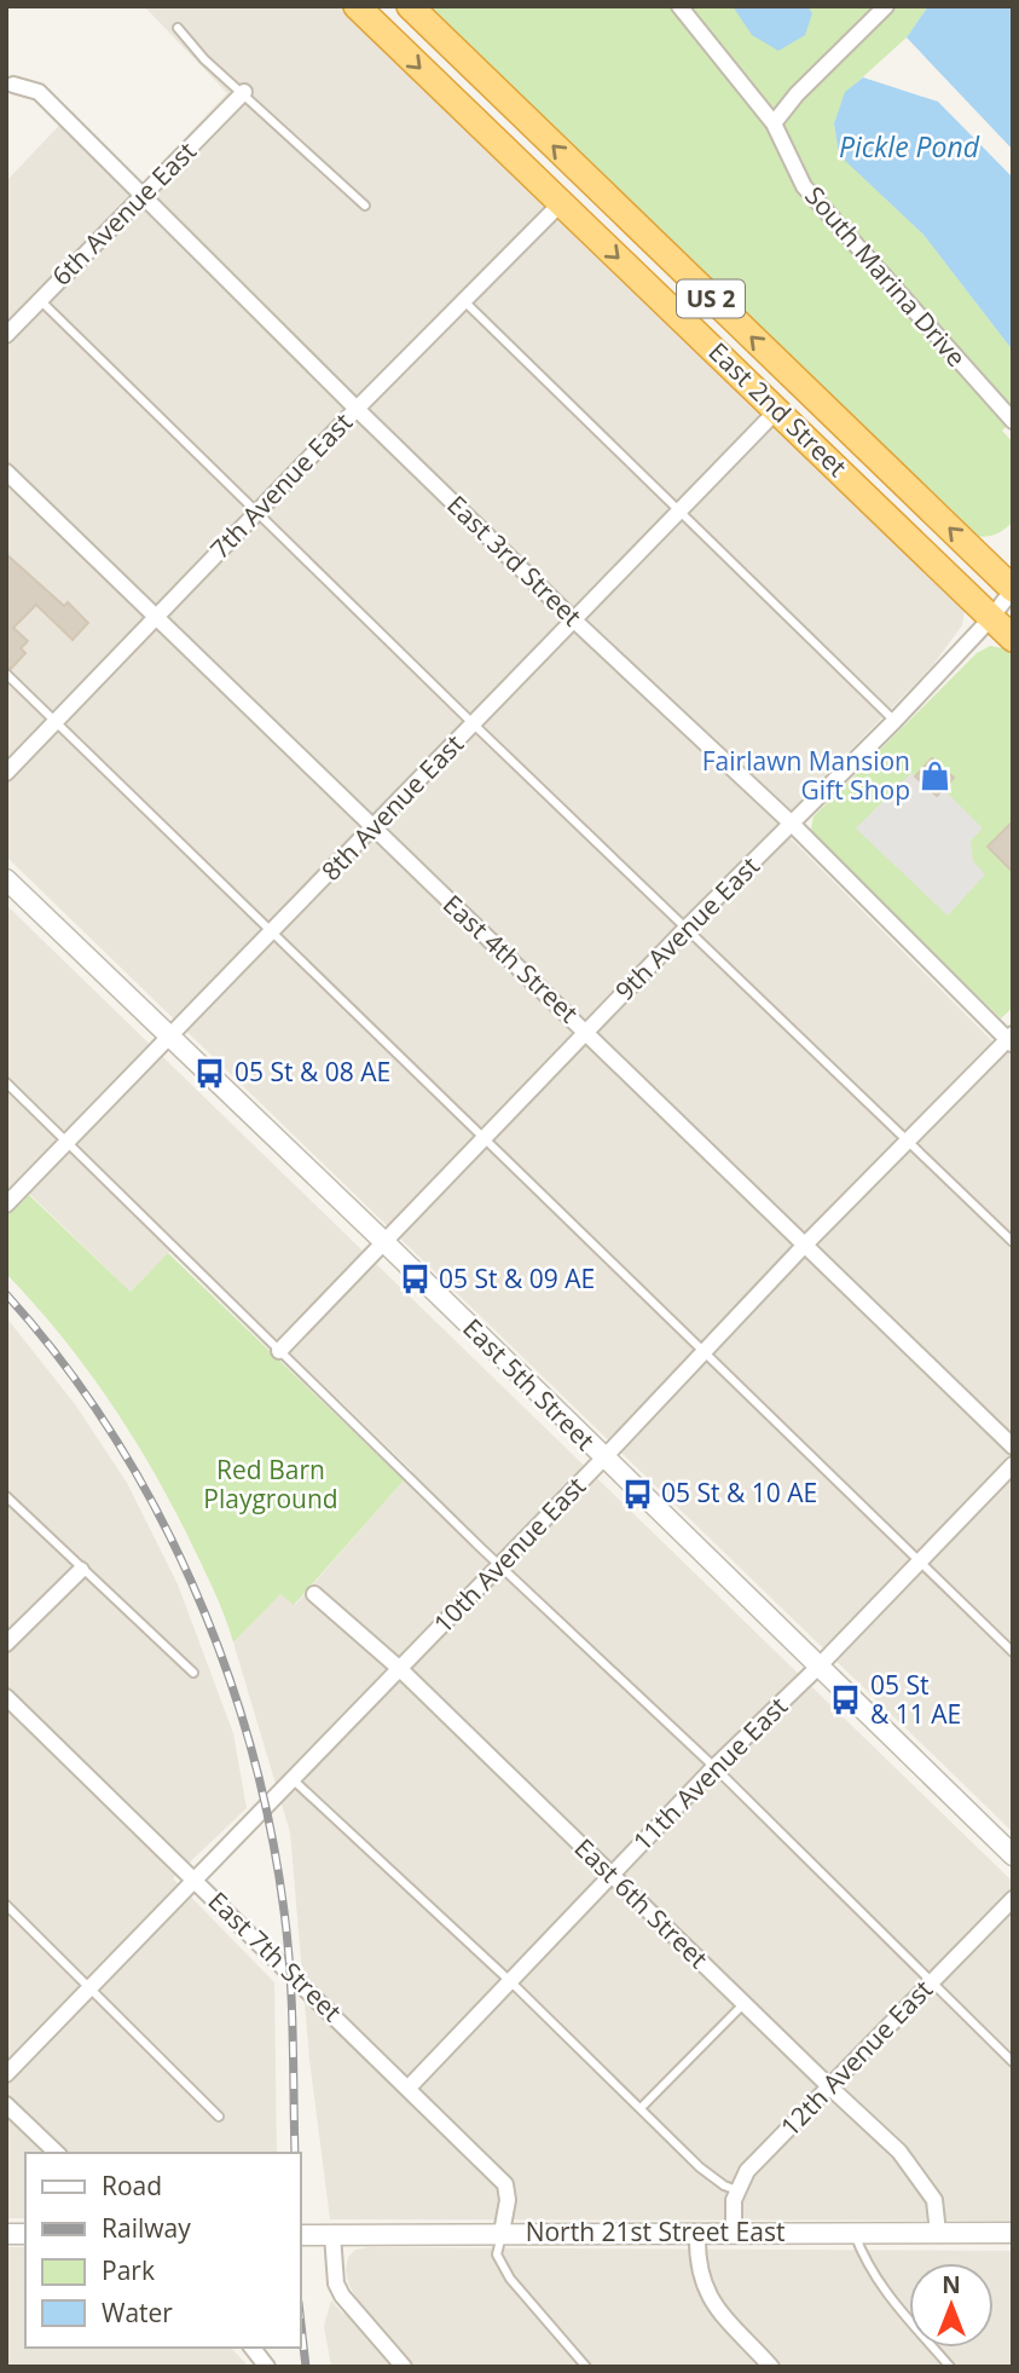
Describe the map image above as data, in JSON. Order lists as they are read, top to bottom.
{
  "streets": {
    "highway": ["US 2", "East 2nd Street"],
    "street": [
      "6th Avenue East",
      "South Marina Drive",
      "7th Avenue East",
      "East 3rd Street",
      "8th Avenue East",
      "9th Avenue East",
      "East 4th Street",
      "East 5th Street",
      "10th Avenue East",
      "11th Avenue East",
      "East 6th Street",
      "East 7th Street",
      "12th Avenue East",
      "North 21st Street East"
    ]
  },
  "crossings": [
    ["6th Avenue East", "East 3rd Street"],
    ["East 2nd Street", "7th Avenue East"],
    ["East 2nd Street", "8th Avenue East"],
    ["East 2nd Street", "9th Avenue East"],
    ["7th Avenue East", "East 3rd Street"],
    ["7th Avenue East", "East 4th Street"],
    ["East 3rd Street", "8th Avenue East"],
    ["East 3rd Street", "9th Avenue East"],
    ["East 3rd Street", "10th Avenue East"],
    ["8th Avenue East", "East 4th Street"],
    ["8th Avenue East", "East 5th Street"],
    ["9th Avenue East", "East 4th Street"],
    ["9th Avenue East", "East 5th Street"],
    ["East 4th Street", "10th Avenue East"],
    ["East 5th Street", "10th Avenue East"],
    ["East 5th Street", "11th Avenue East"],
    ["10th Avenue East", "East 6th Street"],
    ["10th Avenue East", "East 7th Street"],
    ["11th Avenue East", "East 6th Street"],
    ["11th Avenue East", "East 7th Street"],
    ["East 6th Street", "12th Avenue East"],
    ["East 6th Street", "North 21st Street East"],
    ["East 7th Street", "North 21st Street East"]
  ],
  "water": ["Pickle Pond"],
  "parks": ["Red Barn Playground"],
  "places": {
    "shop": ["Fairlawn Mansion Gift Shop"],
    "bus stop": [
      "05 St & 08 AE",
      "05 St & 09 AE",
      "05 St & 10 AE",
      "05 St & 11 AE"
    ]
  },
  "legend": [
    "Road",
    "Railway",
    "Park",
    "Water"
  ],
  "north": "top"
}
